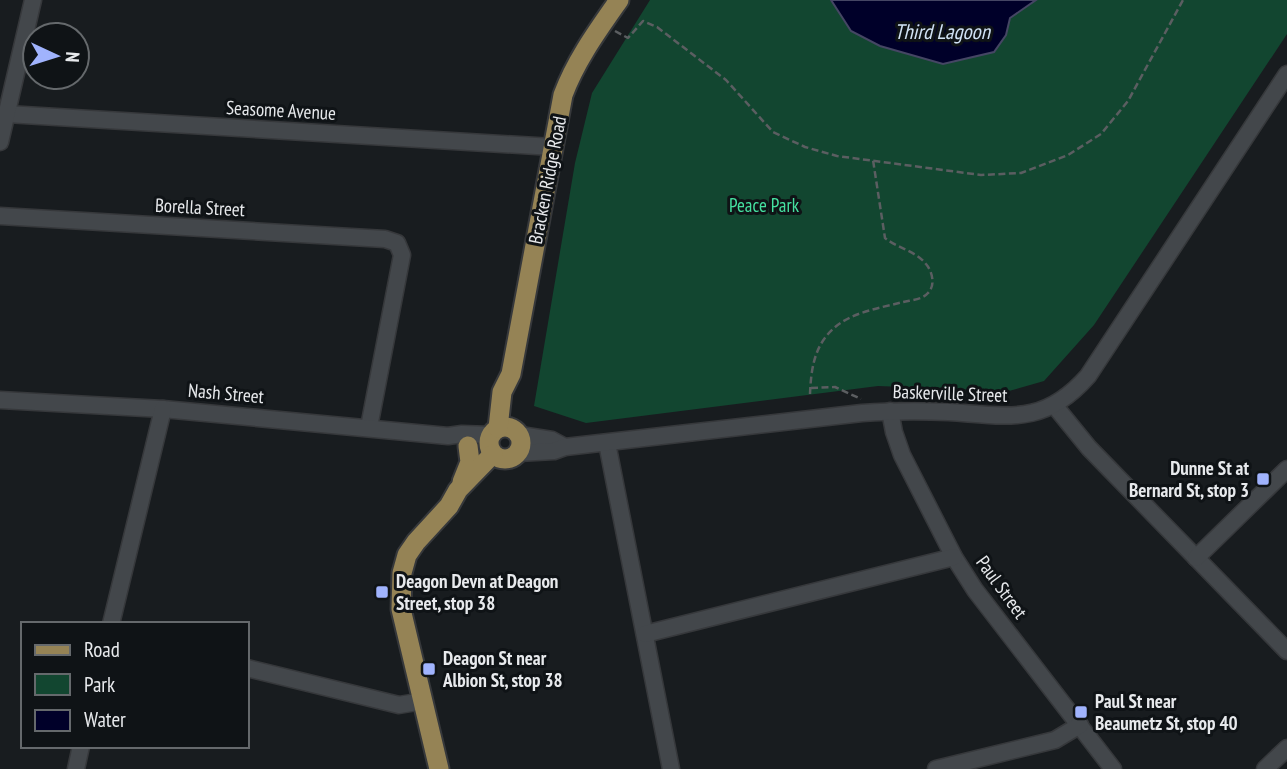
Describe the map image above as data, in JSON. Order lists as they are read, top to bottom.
{
  "streets": {
    "main road": ["Bracken Ridge Road"],
    "street": [
      "Seasome Avenue",
      "Borella Street",
      "Nash Street",
      "Baskerville Street",
      "Paul Street"
    ]
  },
  "crossings": [
    ["Seasome Avenue", "Bracken Ridge Road"],
    ["Bracken Ridge Road", "Nash Street"],
    ["Bracken Ridge Road", "Baskerville Street"],
    ["Borella Street", "Nash Street"],
    ["Nash Street", "Baskerville Street"],
    ["Baskerville Street", "Paul Street"]
  ],
  "water": ["Third Lagoon"],
  "parks": ["Peace Park"],
  "places": {
    "transit": [
      "Dunne St at Bernard St, stop 3",
      "Deagon Devn at Deagon Street, stop 38",
      "Deagon St near Albion St, stop 38",
      "Paul St near Beaumetz St, stop 40"
    ]
  },
  "legend": ["Road", "Park", "Water"],
  "north": "right"
}
